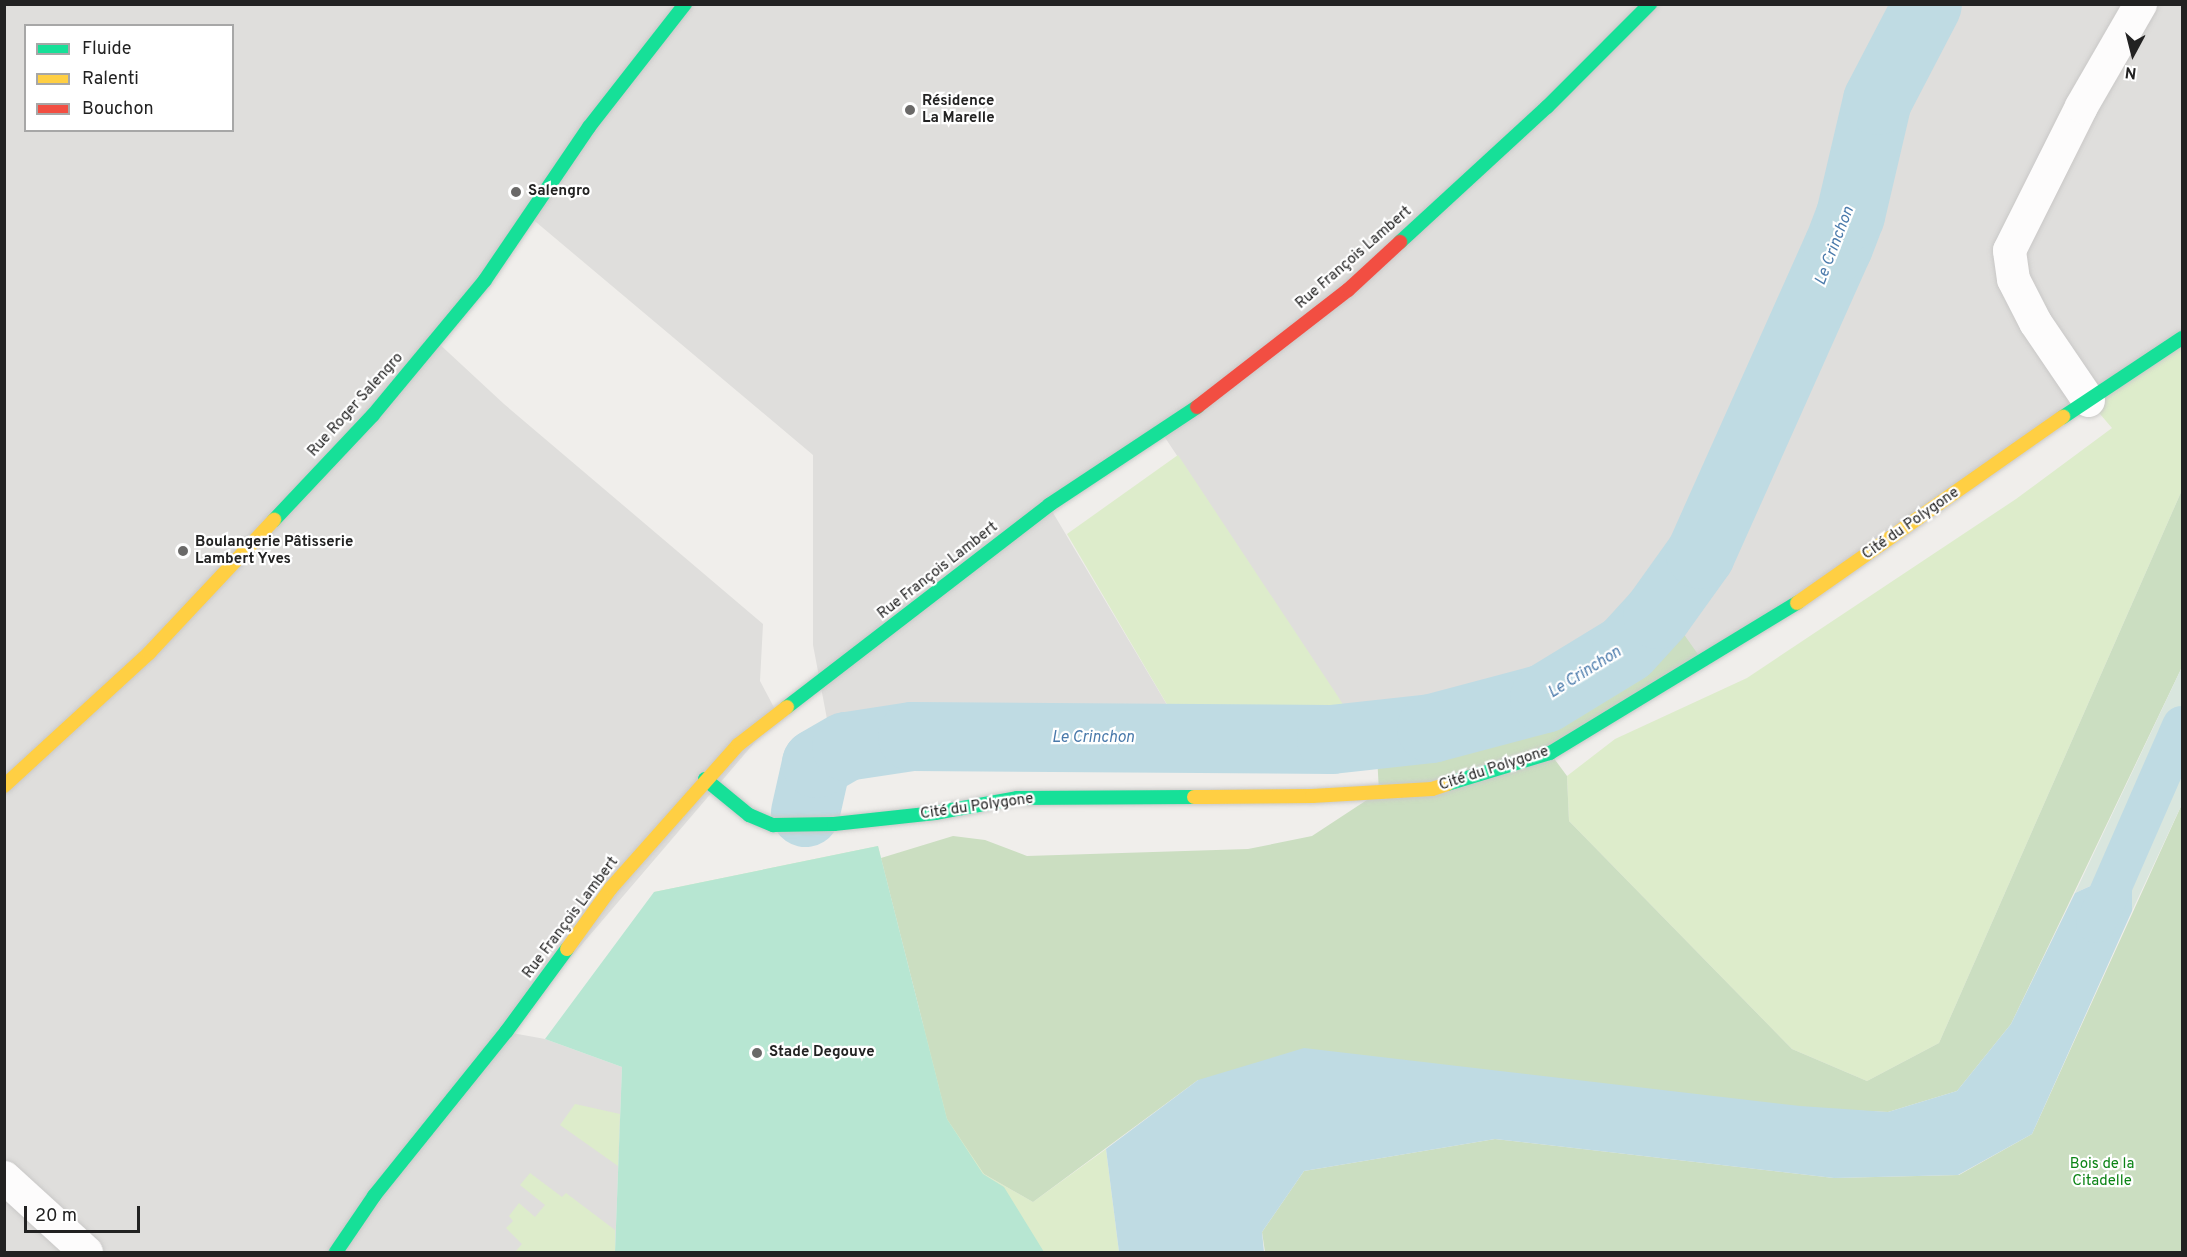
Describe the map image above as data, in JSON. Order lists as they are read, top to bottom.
{
  "streets": {
    "street": ["Rue François Lambert", "Rue Roger Salengro", "Cité du Polygone"]
  },
  "crossings": [
    ["Rue François Lambert", "Cité du Polygone"]
  ],
  "water": ["Le Crinchon"],
  "parks": ["Bois de la Citadelle"],
  "places": [
    "Résidence La Marelle",
    "Salengro",
    "Boulangerie Pâtisserie Lambert Yves",
    "Stade Degouve"
  ],
  "legend": ["Fluide", "Ralenti", "Bouchon"],
  "scale_bar": "20 m",
  "north": "bottom"
}
